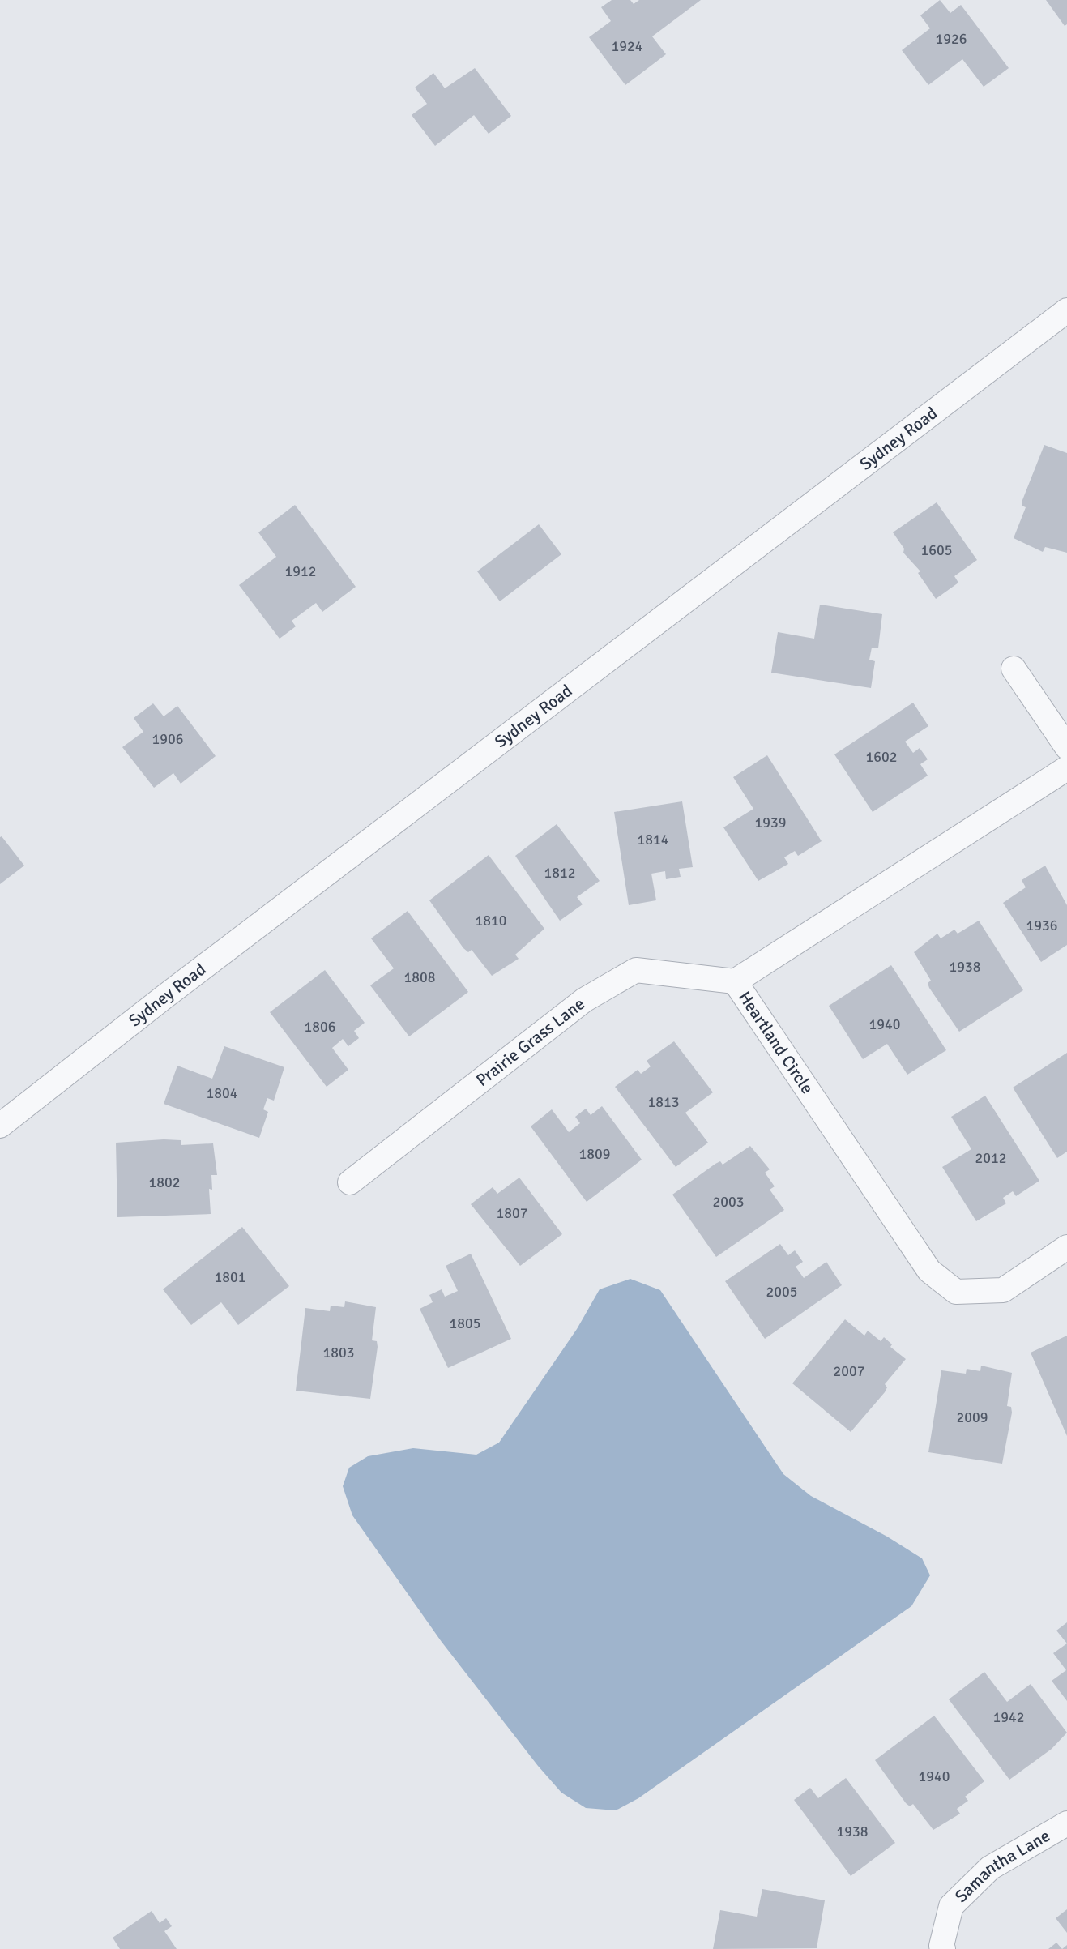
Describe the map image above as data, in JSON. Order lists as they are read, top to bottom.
{
  "streets": {
    "street": [
      "Sydney Road",
      "Heartland Circle",
      "Prairie Grass Lane",
      "Samantha Lane"
    ]
  },
  "crossings": [
    ["Heartland Circle", "Prairie Grass Lane"]
  ],
  "house_numbers": [
    "1926",
    "1924",
    "1605",
    "1912",
    "1906",
    "1602",
    "1939",
    "1814",
    "1812",
    "1810",
    "1936",
    "1938",
    "1808",
    "1940",
    "1806",
    "1804",
    "1813",
    "1809",
    "2012",
    "1802",
    "2003",
    "1807",
    "1801",
    "2005",
    "1805",
    "1803",
    "2007",
    "2009",
    "1942",
    "1940",
    "1938"
  ]
}
